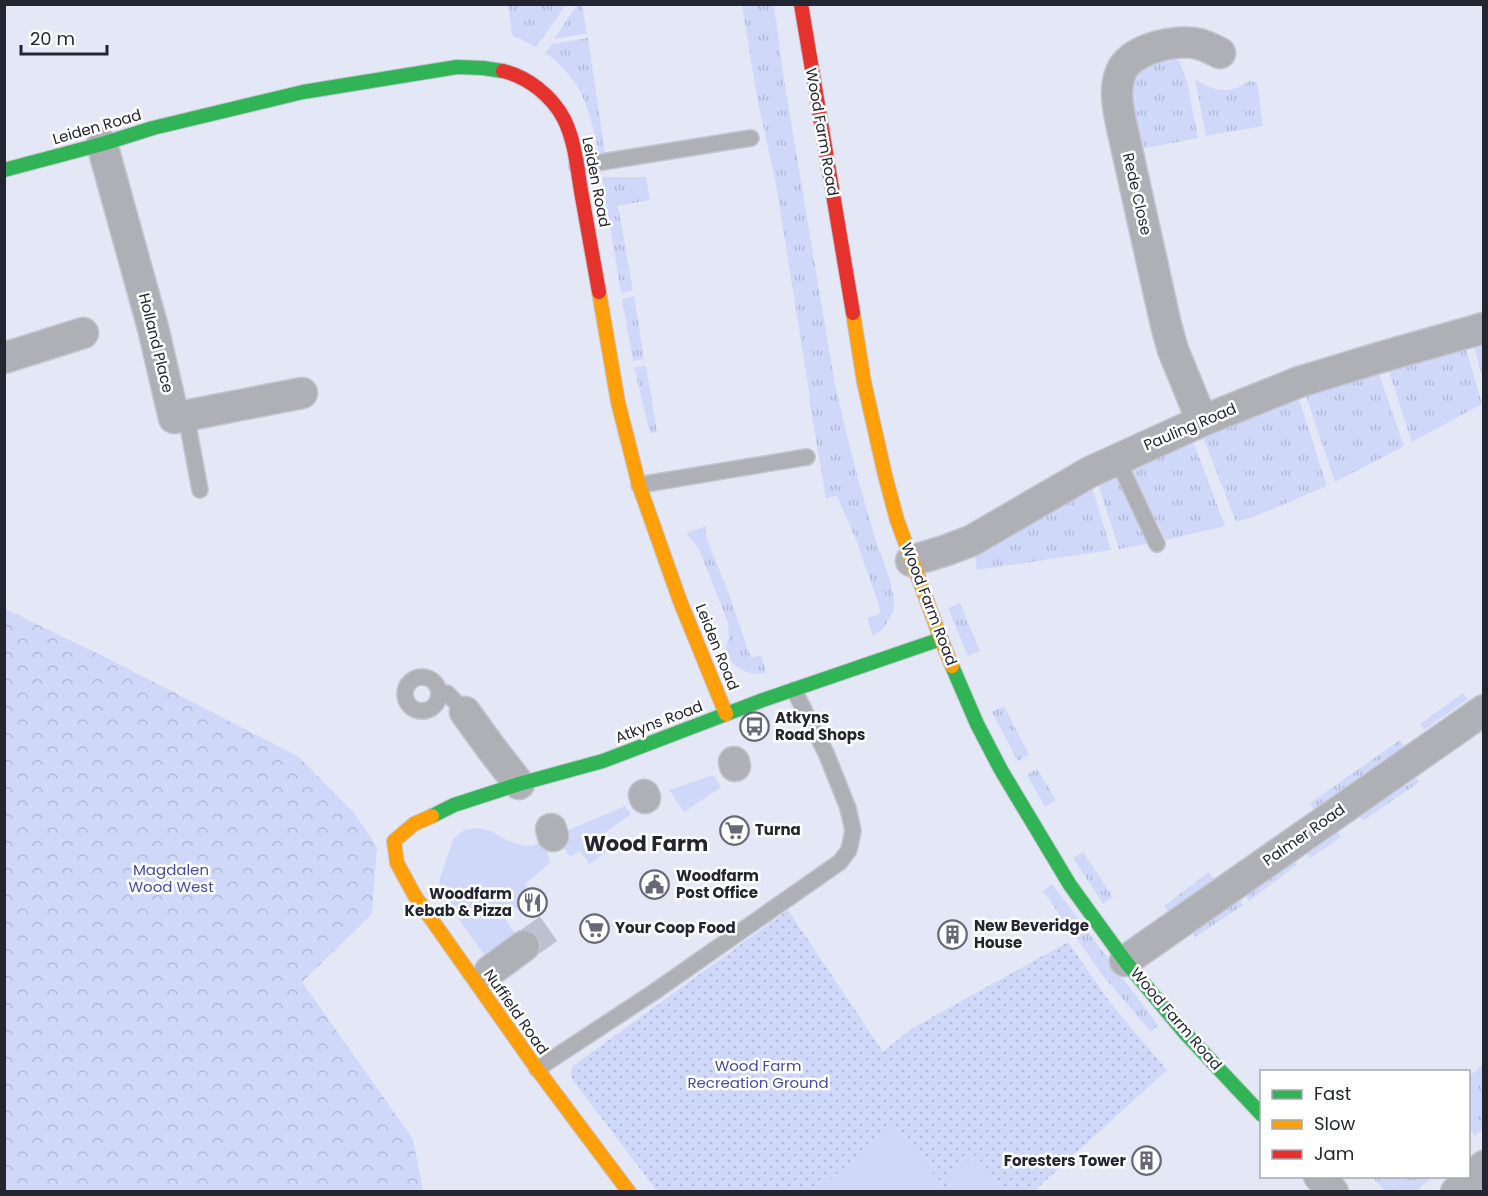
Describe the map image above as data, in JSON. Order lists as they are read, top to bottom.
{
  "streets": {
    "street": [
      "Leiden Road",
      "Wood Farm Road",
      "Rede Close",
      "Holland Place",
      "Pauling Road",
      "Atkyns Road",
      "Palmer Road",
      "Nuffield Road"
    ]
  },
  "crossings": [
    ["Leiden Road", "Holland Place"],
    ["Leiden Road", "Atkyns Road"],
    ["Wood Farm Road", "Pauling Road"],
    ["Wood Farm Road", "Atkyns Road"],
    ["Wood Farm Road", "Palmer Road"],
    ["Rede Close", "Pauling Road"],
    ["Atkyns Road", "Nuffield Road"]
  ],
  "districts": ["Wood Farm"],
  "parks": ["Magdalen Wood West", "Wood Farm Recreation Ground"],
  "places": {
    "bus stop": ["Atkyns Road Shops"],
    "supermarket": ["Turna", "Your Coop Food"],
    "public building": ["Woodfarm Post Office"],
    "restaurant": ["Woodfarm Kebab & Pizza"],
    "building": ["New Beveridge House", "Foresters Tower"]
  },
  "legend": ["Fast", "Slow", "Jam"],
  "scale_bar": "20 m"
}
